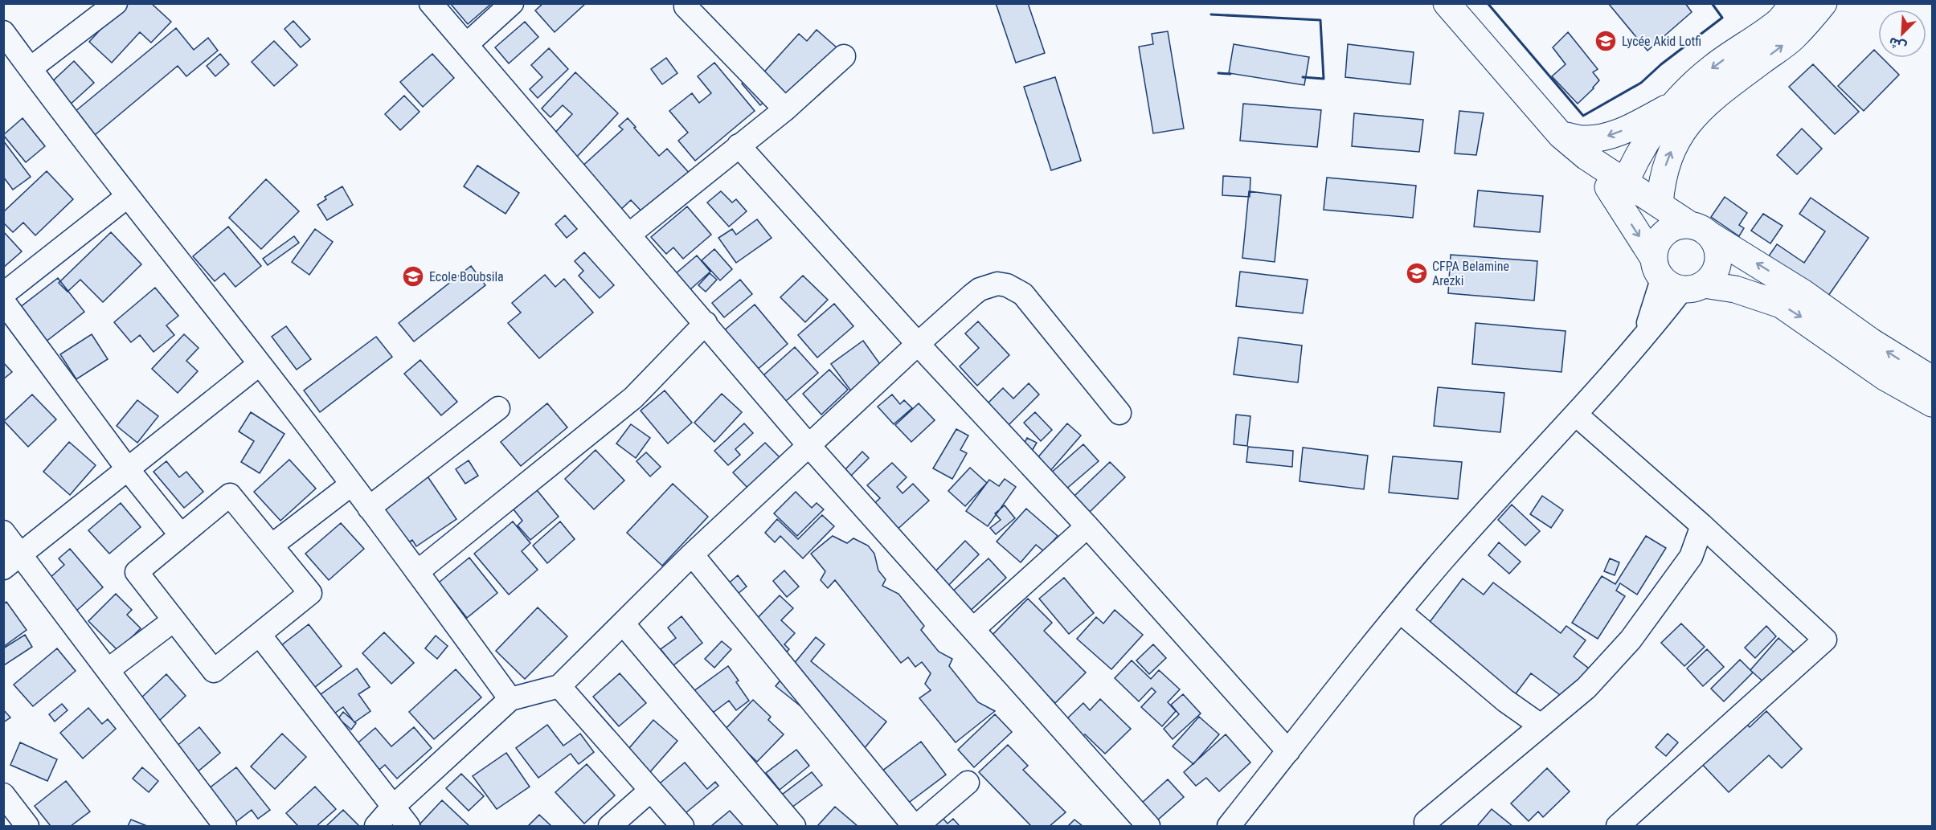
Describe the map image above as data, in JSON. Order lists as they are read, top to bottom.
{
  "places": {
    "school or university": ["Lycée Akid Lotfi", "CFPA Belamine Arezki", "Ecole Boubsila"]
  },
  "north": "bottom left"
}
